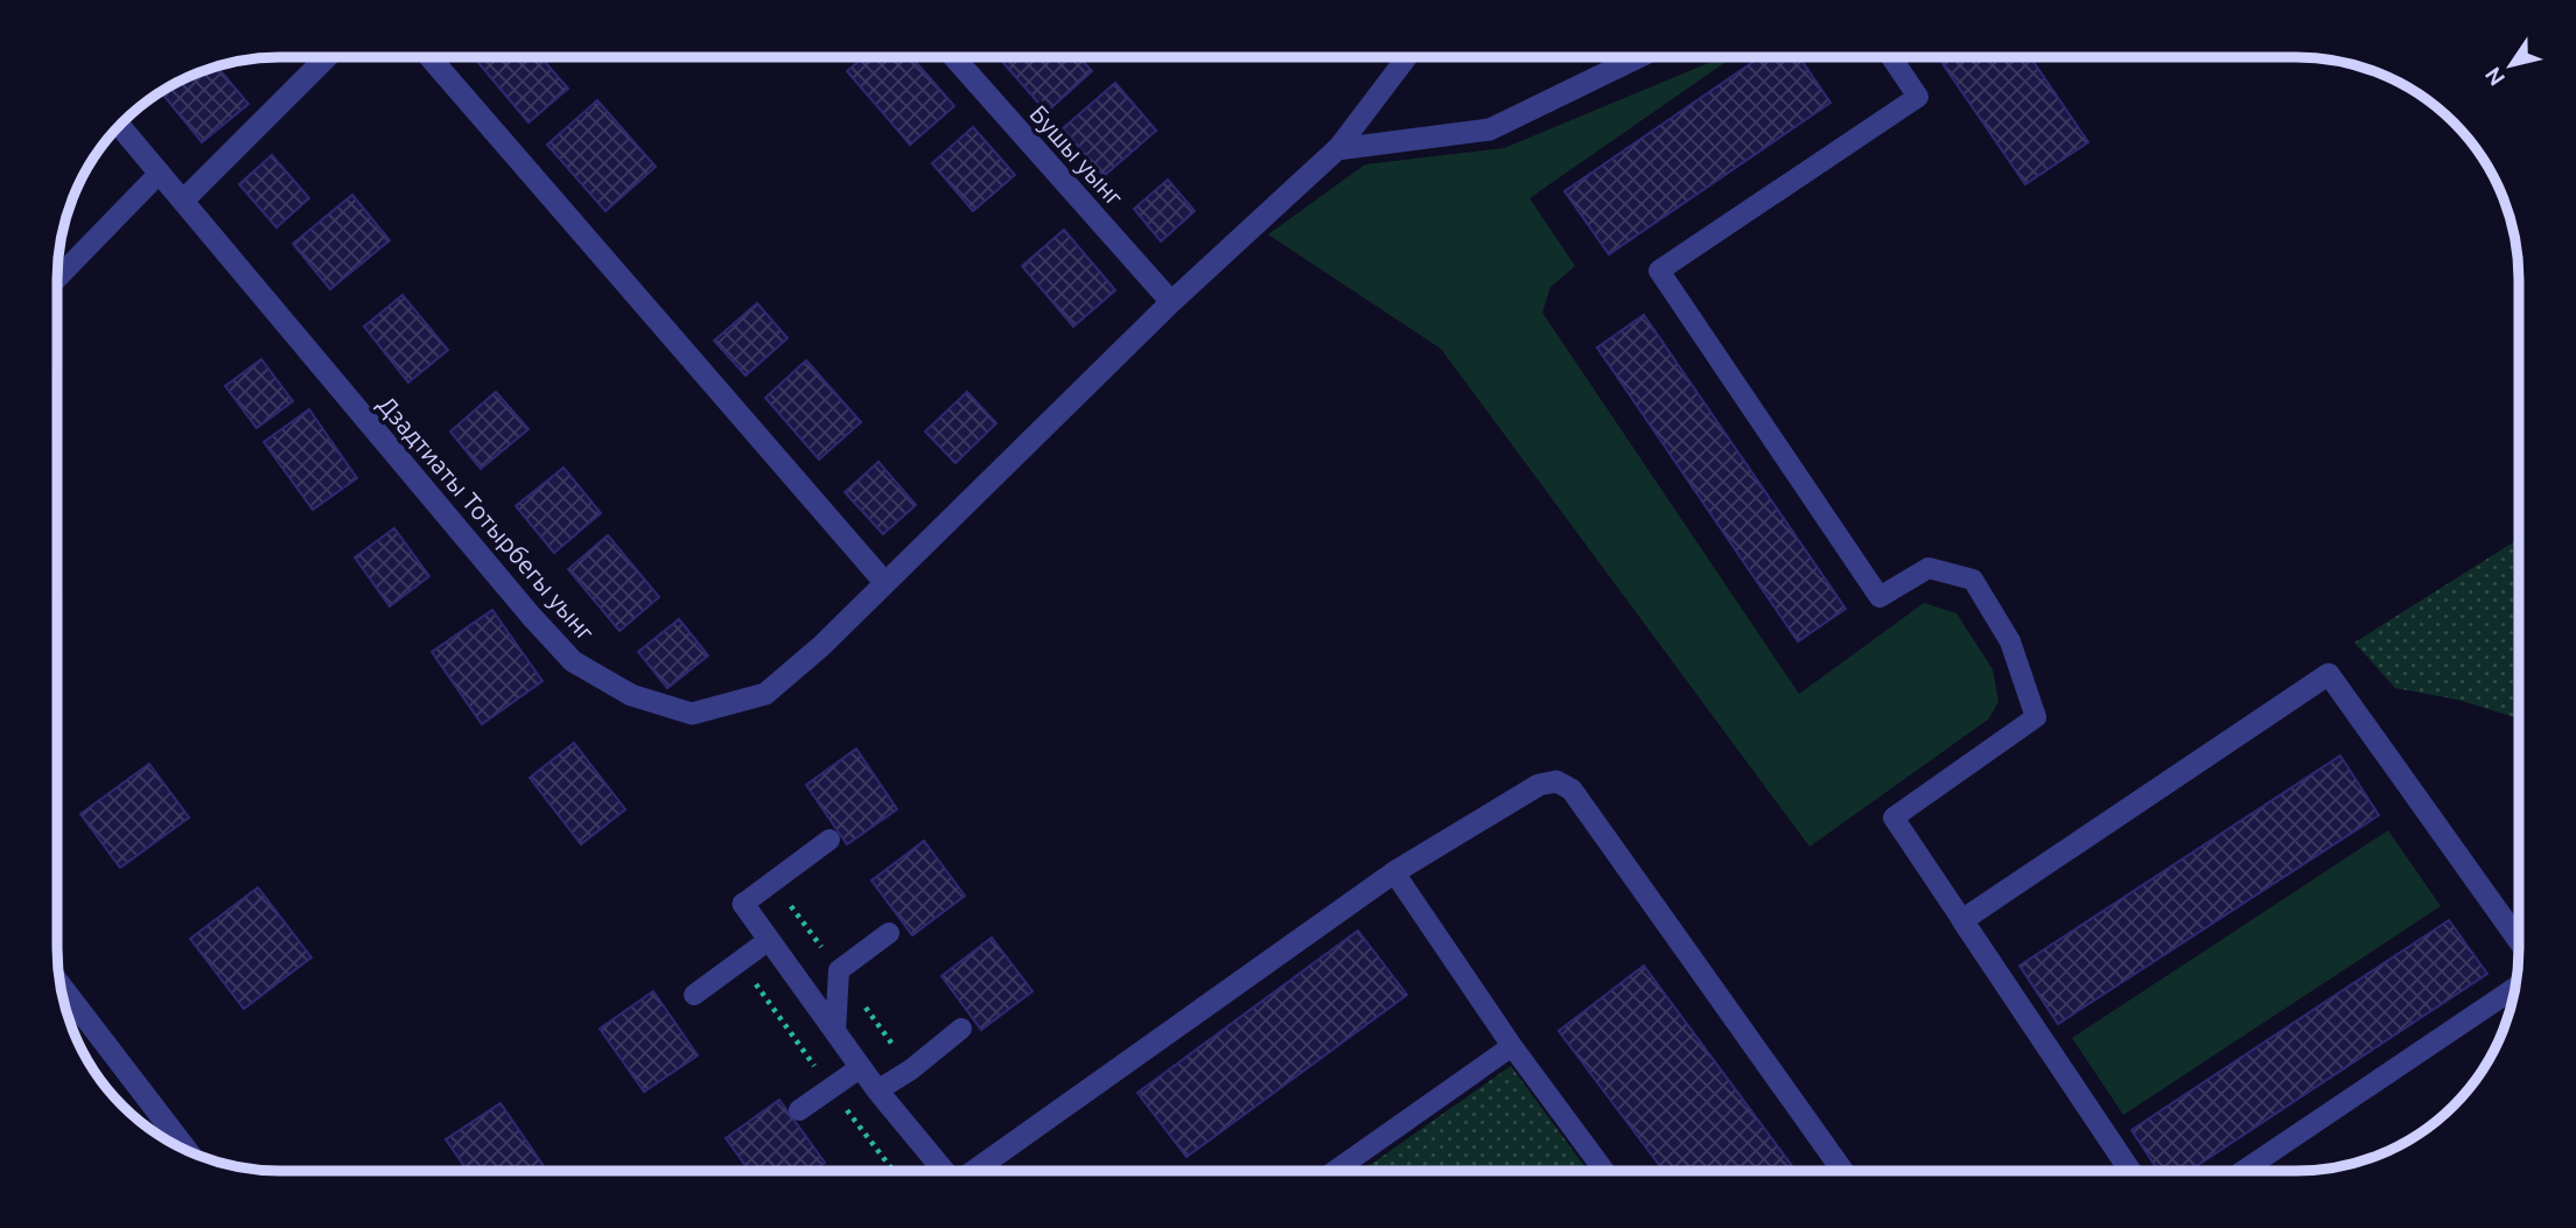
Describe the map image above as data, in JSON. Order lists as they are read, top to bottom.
{
  "streets": {
    "street": ["Бушы уынг", "Дзадтиаты Тотырбегы уынг"]
  },
  "crossings": [
    ["Бушы уынг", "Дзадтиаты Тотырбегы уынг"]
  ],
  "north": "bottom left"
}
